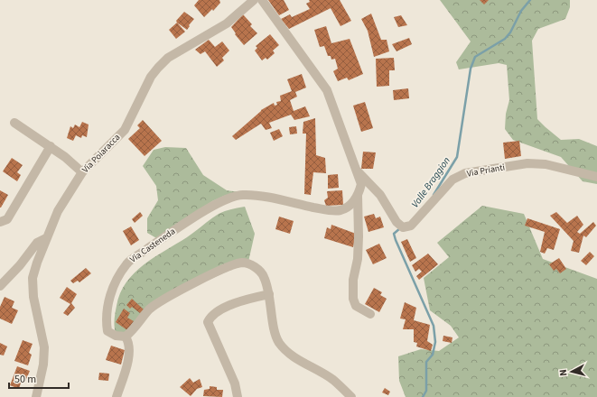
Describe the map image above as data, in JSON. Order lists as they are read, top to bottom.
{
  "streets": {
    "street": ["Via Poiaracca", "Via Prianti", "Via Casteneda"]
  },
  "water": ["Valle Braggion"],
  "scale_bar": "50 m",
  "north": "left"
}
